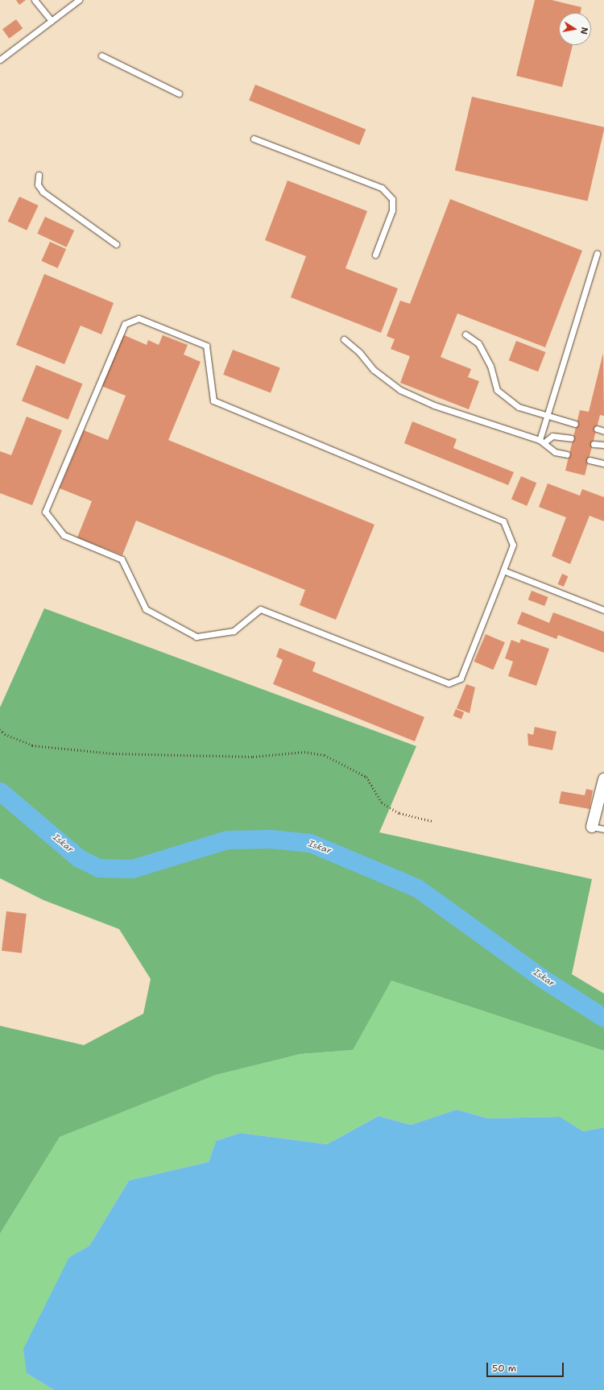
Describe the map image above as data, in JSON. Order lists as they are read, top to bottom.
{
  "water": ["Iskar"],
  "scale_bar": "50 m",
  "north": "right"
}
